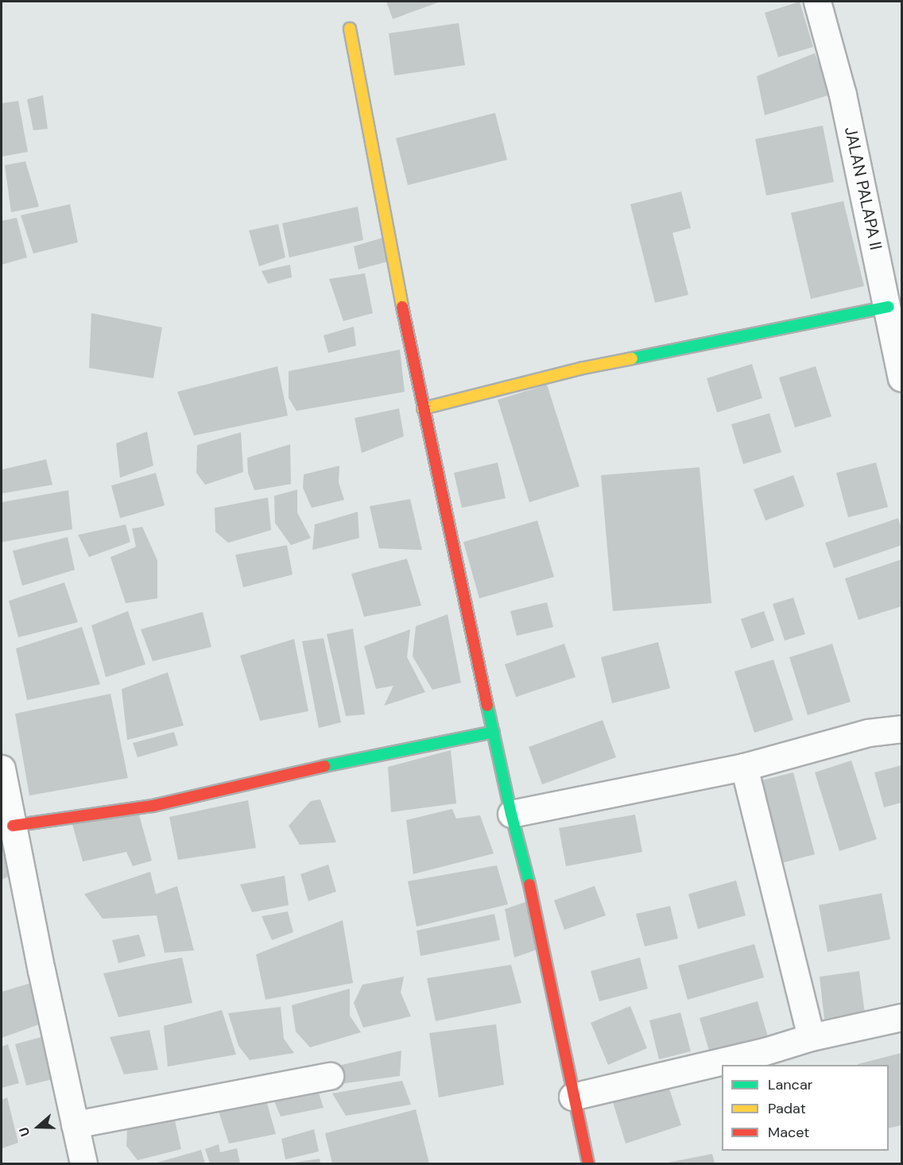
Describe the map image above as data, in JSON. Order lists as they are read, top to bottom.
{
  "streets": {
    "street": ["JALAN PALAPA II"]
  },
  "legend": ["Lancar", "Padat", "Macet"],
  "north": "left"
}
